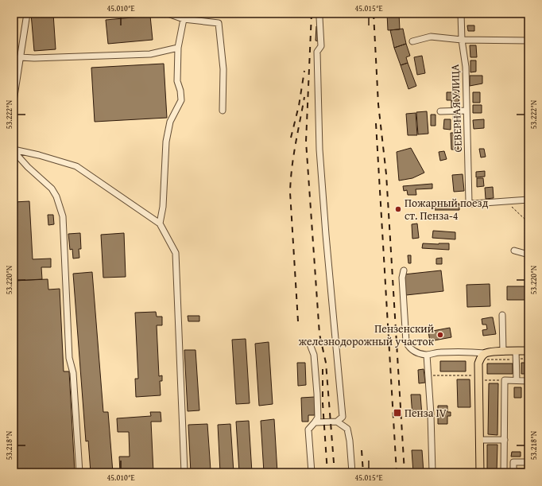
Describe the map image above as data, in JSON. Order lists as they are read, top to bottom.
{
  "streets": {
    "street": ["СЕВЕРНАЯ УЛИЦА"]
  },
  "places": {
    "other": ["Пожарный поезд ст. Пенза-4", "Пензенский железнодорожный участок"],
    "transit": ["Пенза IV"]
  },
  "coordinates": [
    "45.010°E",
    "45.015°E",
    "53.222°N",
    "53.220°N",
    "53.218°N"
  ]
}
